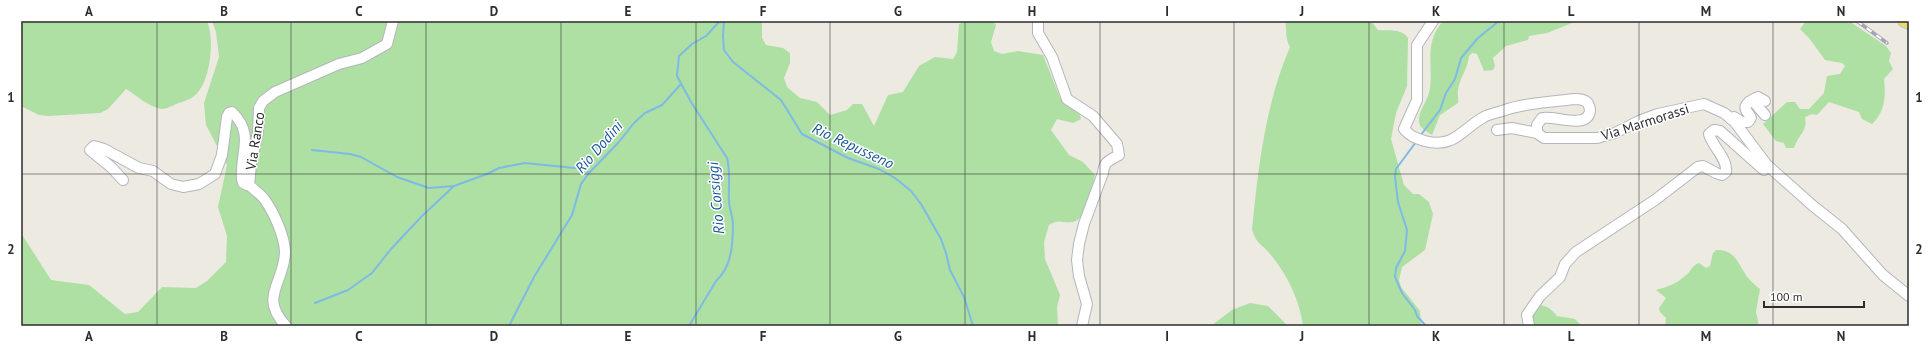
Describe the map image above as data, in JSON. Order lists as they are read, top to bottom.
{
  "streets": {
    "street": ["Via Marmorassi", "Via Ranco"]
  },
  "water": ["Rio Repusseno", "Rio Dodini", "Rio Corsiggi"],
  "scale_bar": "100 m",
  "grid": {
    "columns": [
      "A",
      "B",
      "C",
      "D",
      "E",
      "F",
      "G",
      "H",
      "I",
      "J",
      "K",
      "L",
      "M",
      "N"
    ],
    "rows": ["1", "2"]
  }
}
